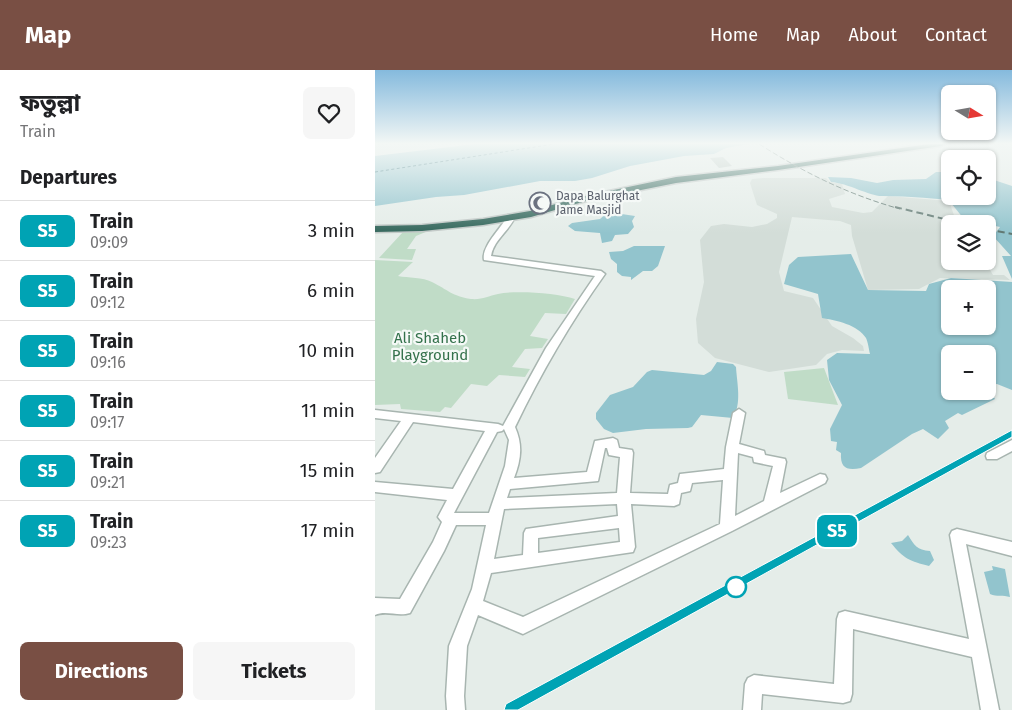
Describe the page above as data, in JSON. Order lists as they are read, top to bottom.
{
  "parks": ["Ali Shaheb Playground"],
  "places": {
    "mosque": ["Dapa Balurghat Jame Masjid"]
  },
  "north": "right",
  "page": {
    "header": "Map",
    "nav": [
      "Home",
      "Map",
      "About",
      "Contact"
    ],
    "heading": [
      ["ফতুল্লা", "Train"],
      "Departures"
    ],
    "on_map": "S5",
    "map_buttons": ["+", "−"],
    "list": [
      {
        "mark": "S5",
        "name": "Train",
        "note": "09:09",
        "value": "3 min"
      },
      {
        "mark": "S5",
        "name": "Train",
        "note": "09:12",
        "value": "6 min"
      },
      {
        "mark": "S5",
        "name": "Train",
        "note": "09:16",
        "value": "10 min"
      },
      {
        "mark": "S5",
        "name": "Train",
        "note": "09:17",
        "value": "11 min"
      },
      {
        "mark": "S5",
        "name": "Train",
        "note": "09:21",
        "value": "15 min"
      },
      {
        "mark": "S5",
        "name": "Train",
        "note": "09:23",
        "value": "17 min"
      }
    ],
    "buttons": ["Directions", "Tickets"]
  }
}
